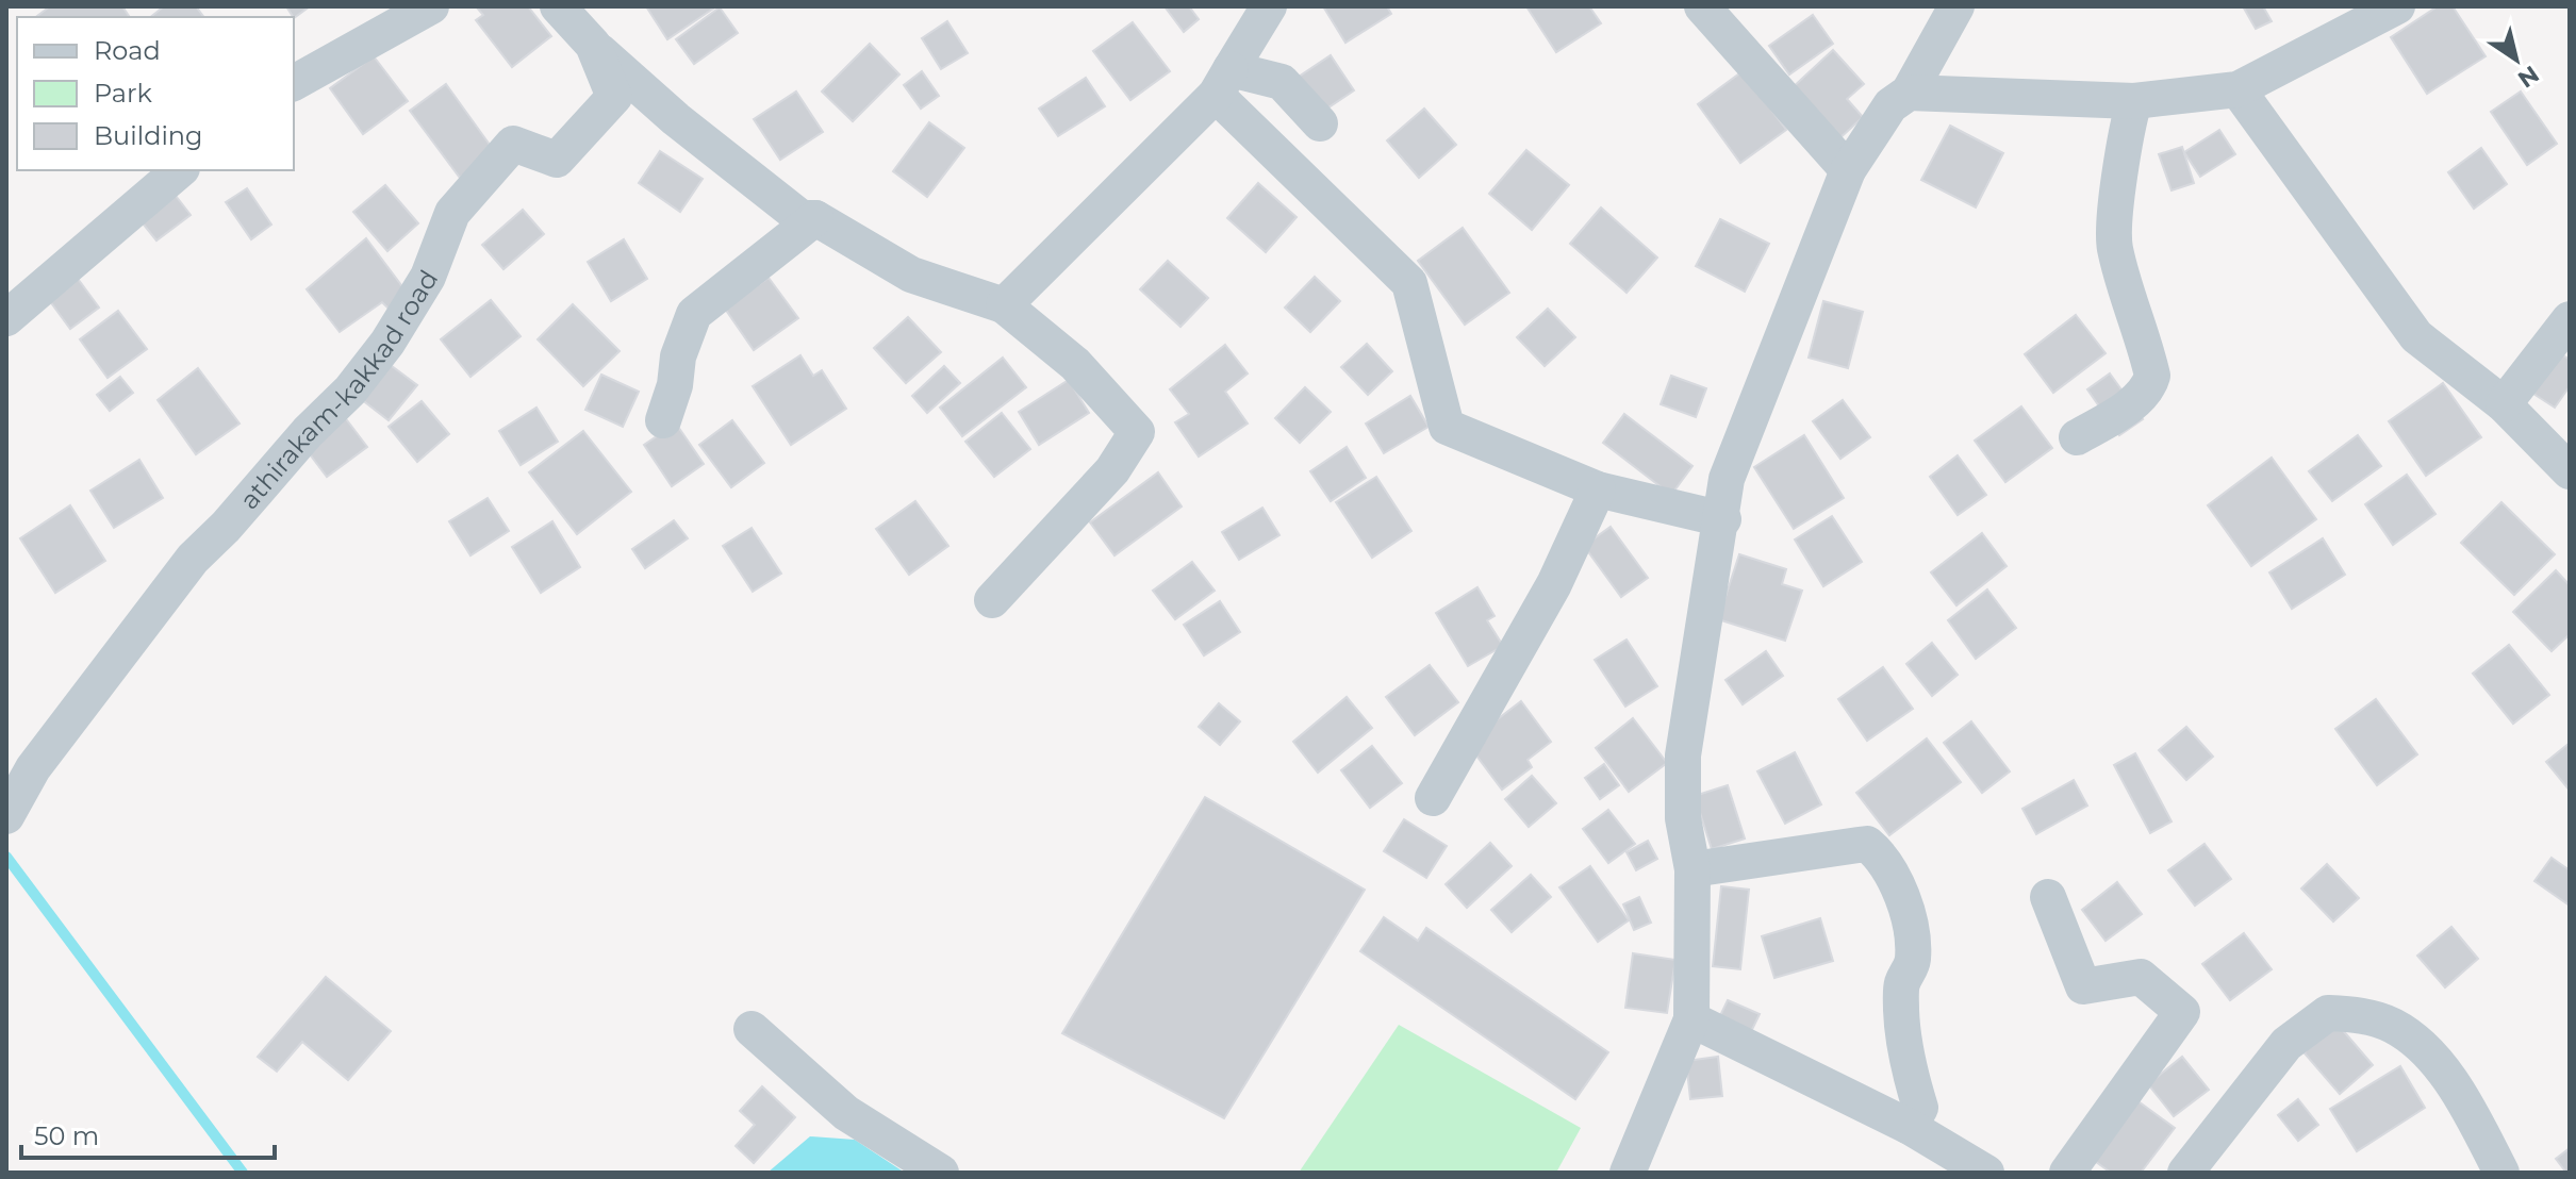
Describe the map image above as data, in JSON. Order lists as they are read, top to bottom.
{
  "streets": {
    "street": ["athirakam-kakkad road"]
  },
  "legend": ["Road", "Park", "Building"],
  "scale_bar": "50 m",
  "north": "bottom right"
}
